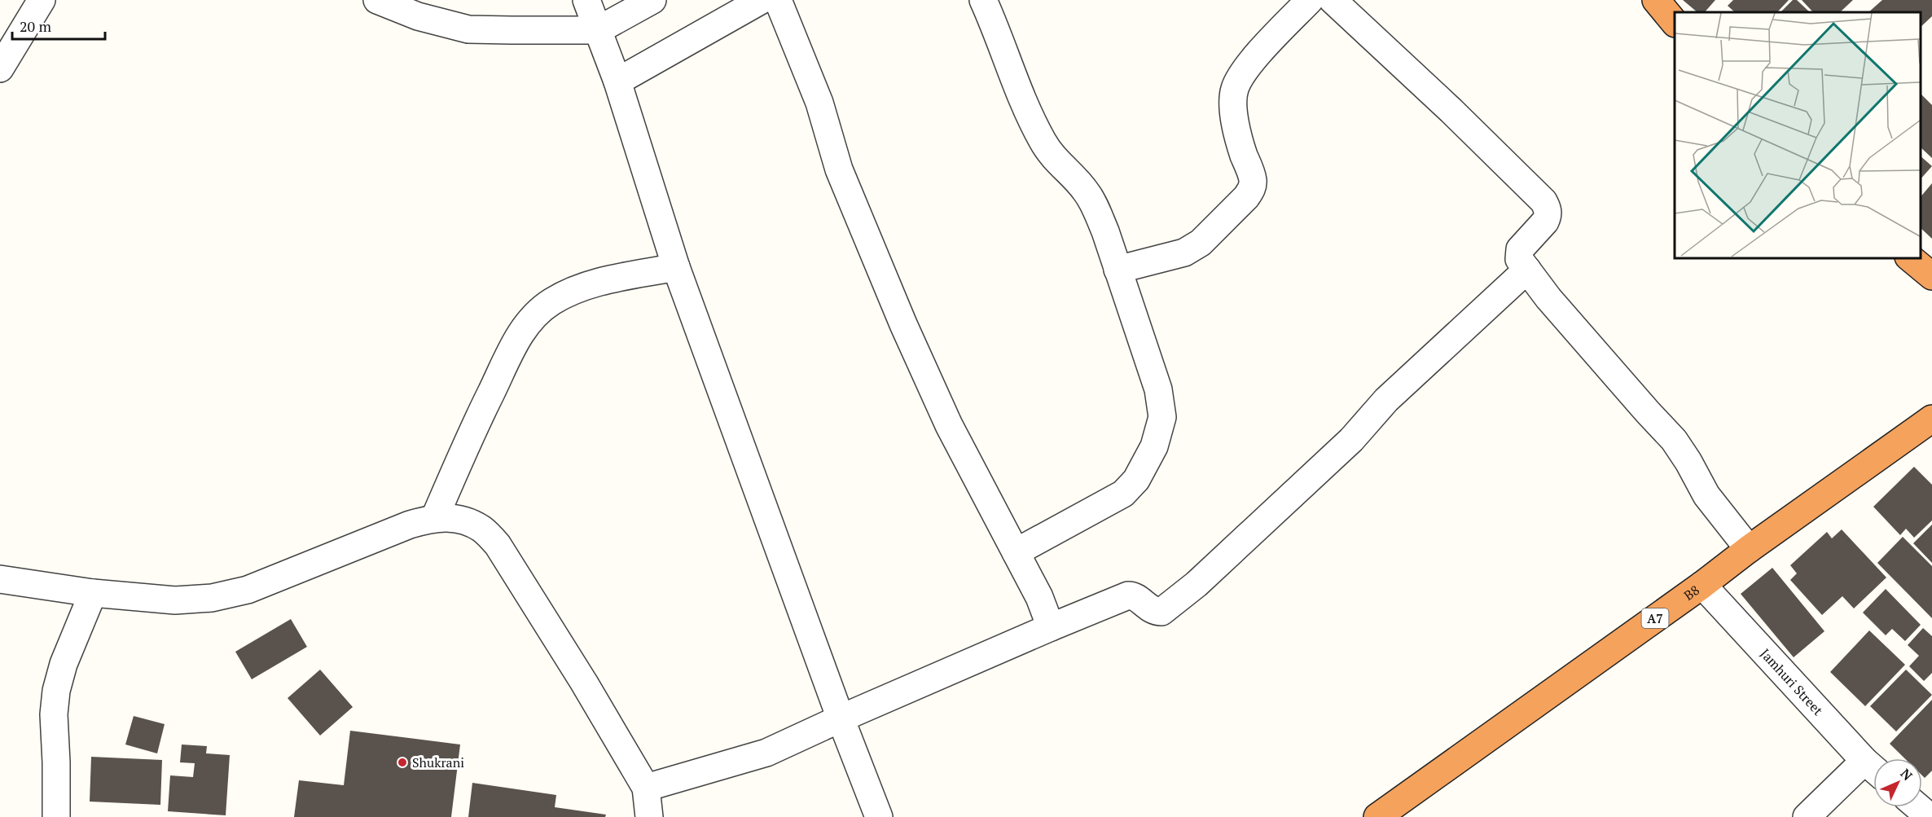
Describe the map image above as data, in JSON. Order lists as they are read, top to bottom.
{
  "streets": {
    "highway": ["B8", "A7"],
    "street": ["Jamhuri Street"]
  },
  "crossings": [
    ["B8", "Jamhuri Street"]
  ],
  "places": ["Shukrani"],
  "scale_bar": "20 m",
  "north": "top right"
}
